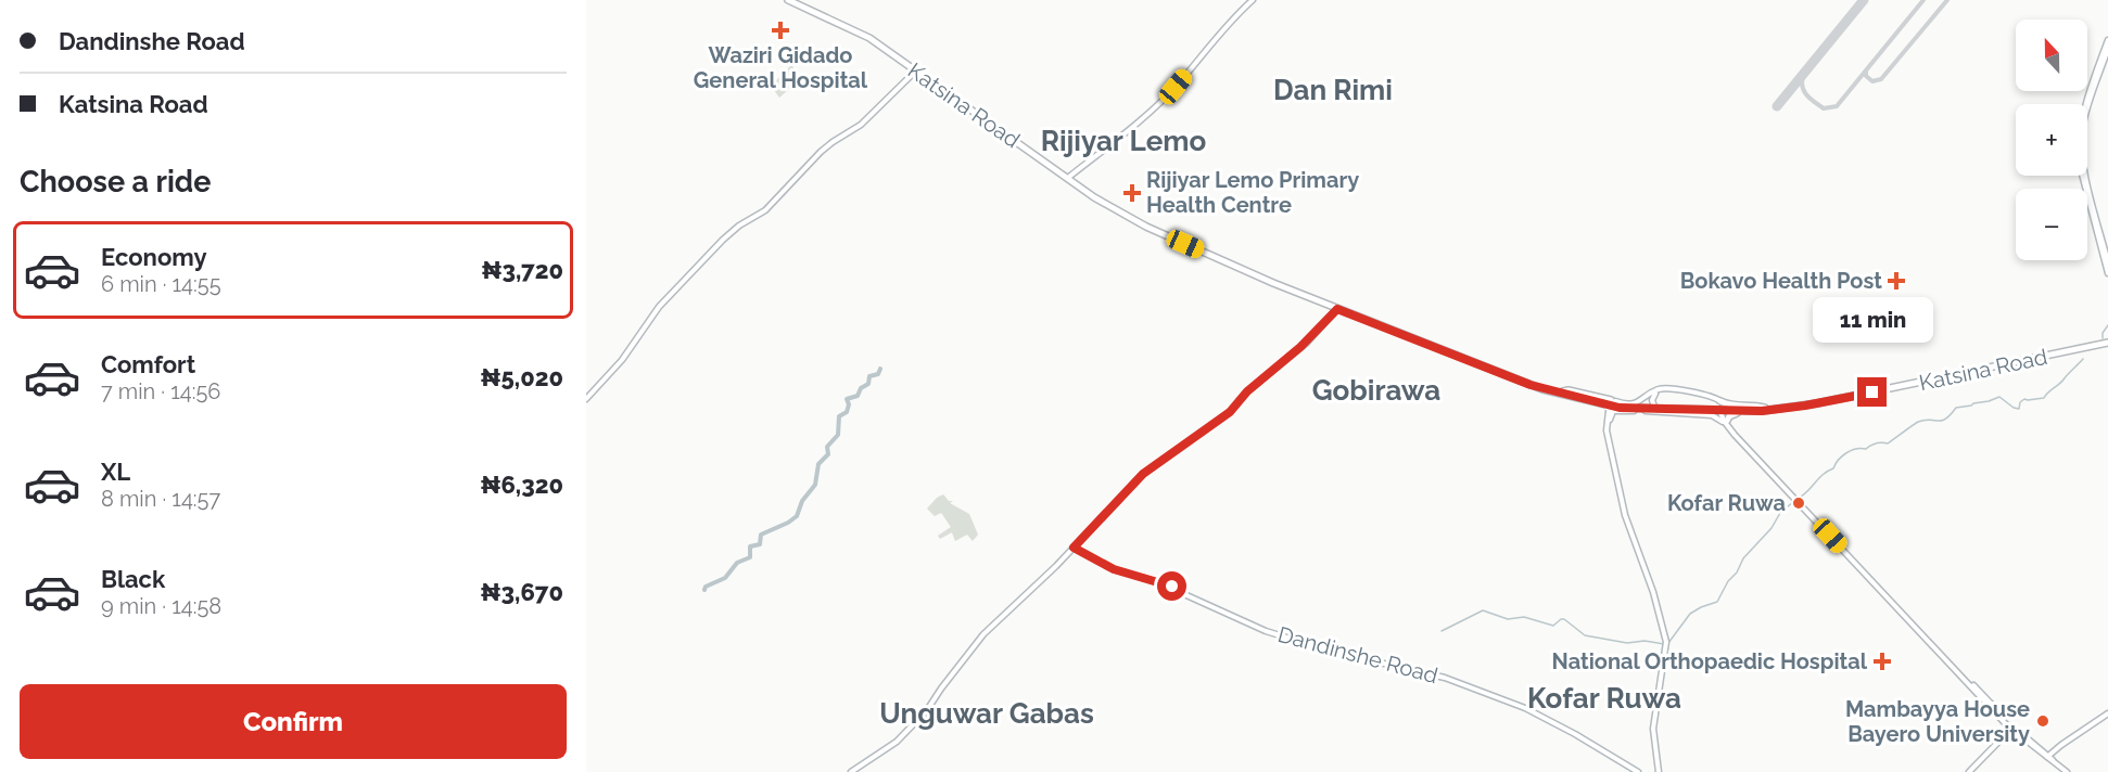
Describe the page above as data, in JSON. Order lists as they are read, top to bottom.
{
  "streets": {
    "highway": ["Katsina Road"],
    "street": ["Dandinshe Road"]
  },
  "districts": [
    "Dan Rimi",
    "Rijiyar Lemo",
    "Gobirawa",
    "Kofar Ruwa",
    "Unguwar Gabas"
  ],
  "places": {
    "health": [
      "Waziri Gidado General Hospital",
      "Rijiyar Lemo Primary Health Centre",
      "Bokavo Health Post",
      "National Orthopaedic Hospital"
    ],
    "other": ["Kofar Ruwa", "Mambayya House Bayero University"]
  },
  "north": "top",
  "page": {
    "banner": ["Dandinshe Road", "Katsina Road"],
    "map_buttons": ["+", "−"],
    "heading": "Choose a ride",
    "list": [
      {
        "name": "Economy",
        "note": "6 min · 14:55",
        "value": "₦3,720"
      },
      {
        "name": "Comfort",
        "note": "7 min · 14:56",
        "value": "₦5,020"
      },
      {
        "name": "XL",
        "note": "8 min · 14:57",
        "value": "₦6,320"
      },
      {
        "name": "Black",
        "note": "9 min · 14:58",
        "value": "₦3,670"
      }
    ],
    "bubble": "11 min",
    "buttons": "Confirm"
  }
}
